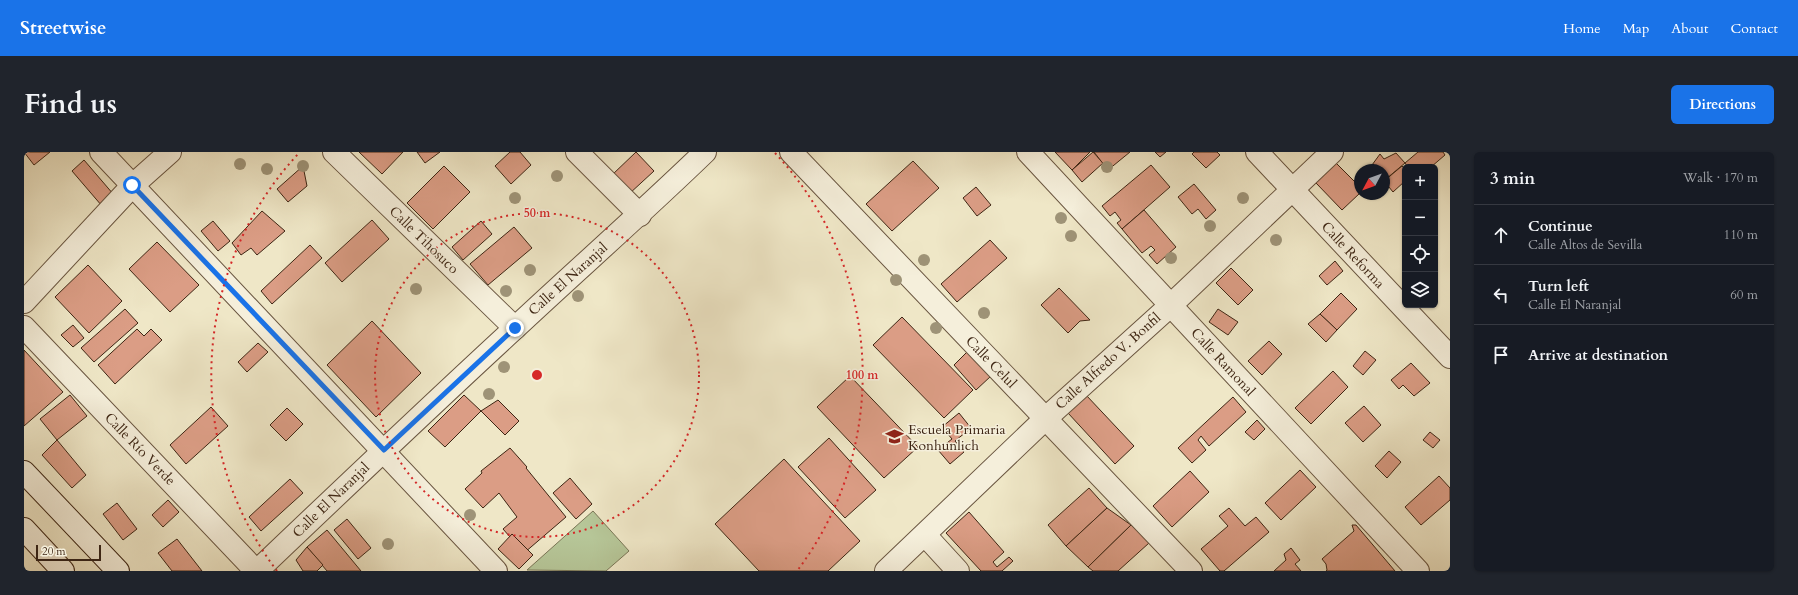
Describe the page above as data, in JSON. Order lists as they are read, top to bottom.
{
  "streets": {
    "street": [
      "Calle Tihosuco",
      "Calle Reforma",
      "Calle El Naranjal",
      "Calle Alfredo V. Bonfil",
      "Calle Celul",
      "Calle Ramonal",
      "Calle Río Verde"
    ]
  },
  "crossings": [
    ["Calle Tihosuco", "Calle El Naranjal"],
    ["Calle Reforma", "Calle Alfredo V. Bonfil"],
    ["Calle El Naranjal", "Calle Río Verde"],
    ["Calle Alfredo V. Bonfil", "Calle Celul"],
    ["Calle Alfredo V. Bonfil", "Calle Ramonal"]
  ],
  "places": {
    "school or university": ["Escuela Primaria Konhunlich"]
  },
  "scale_bar": "20 m",
  "north": "bottom left",
  "page": {
    "header": "Streetwise",
    "nav": [
      "Home",
      "Map",
      "About",
      "Contact"
    ],
    "title": "Find us",
    "buttons": "Directions",
    "heading": ["3 min", "Walk · 170 m"],
    "map_buttons": ["+", "−"],
    "list": [
      ["Continue", "Calle Altos de Sevilla", "110 m"],
      ["Turn left", "Calle El Naranjal", "60 m"],
      "Arrive at destination"
    ],
    "scale": "20 m"
  },
  "rings": ["50 m", "100 m"]
}
